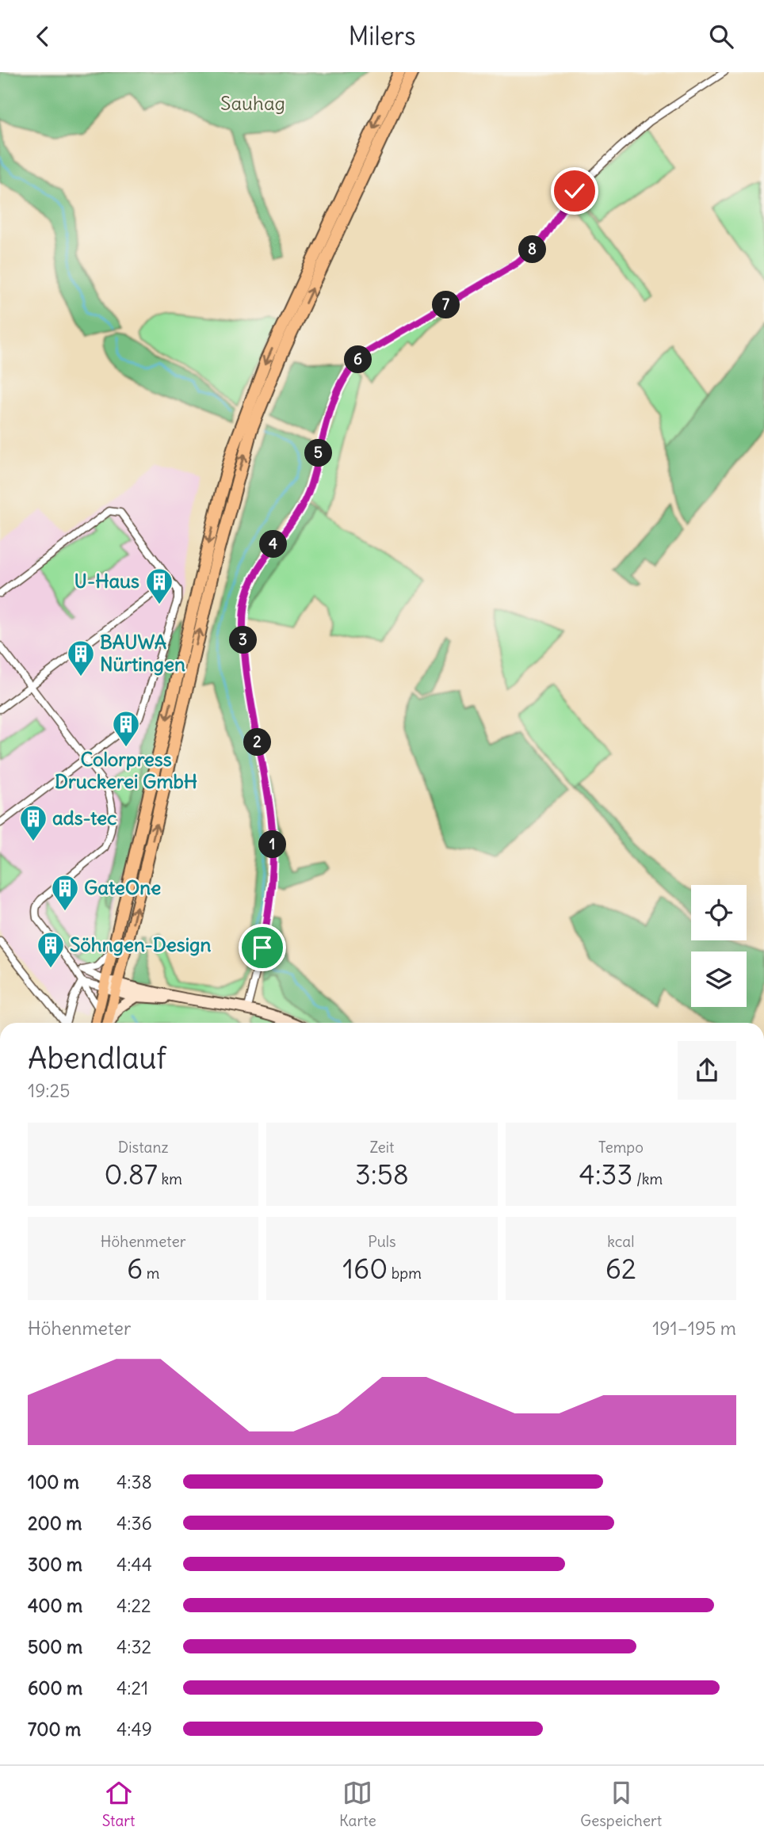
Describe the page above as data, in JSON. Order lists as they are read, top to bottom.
{
  "parks": ["Sauhag"],
  "places": {
    "building": [
      "U-Haus",
      "BAUWA Nürtingen",
      "Colorpress Druckerei GmbH",
      "ads-tec",
      "GateOne",
      "Söhngen-Design"
    ]
  },
  "page": {
    "header": "Milers",
    "pins": [
      "8",
      "7",
      "6",
      "5",
      "4",
      "3",
      "2",
      "1"
    ],
    "heading": ["Abendlauf", "19:25"],
    "stats": [
      ["Distanz", "0.87 km"],
      ["Zeit", "3:58"],
      ["Tempo", "4:33 /km"],
      ["Höhenmeter", "6 m"],
      ["Puls", "160 bpm"],
      ["kcal", "62"]
    ],
    "chart": ["Höhenmeter", "191–195 m"],
    "list": [
      {
        "name": "100 m",
        "note": "4:38"
      },
      {
        "name": "200 m",
        "note": "4:36"
      },
      {
        "name": "300 m",
        "note": "4:44"
      },
      {
        "name": "400 m",
        "note": "4:22"
      },
      {
        "name": "500 m",
        "note": "4:32"
      },
      {
        "name": "600 m",
        "note": "4:21"
      },
      {
        "name": "700 m",
        "note": "4:49"
      }
    ],
    "tabs": ["Start", "Karte", "Gespeichert"]
  }
}
